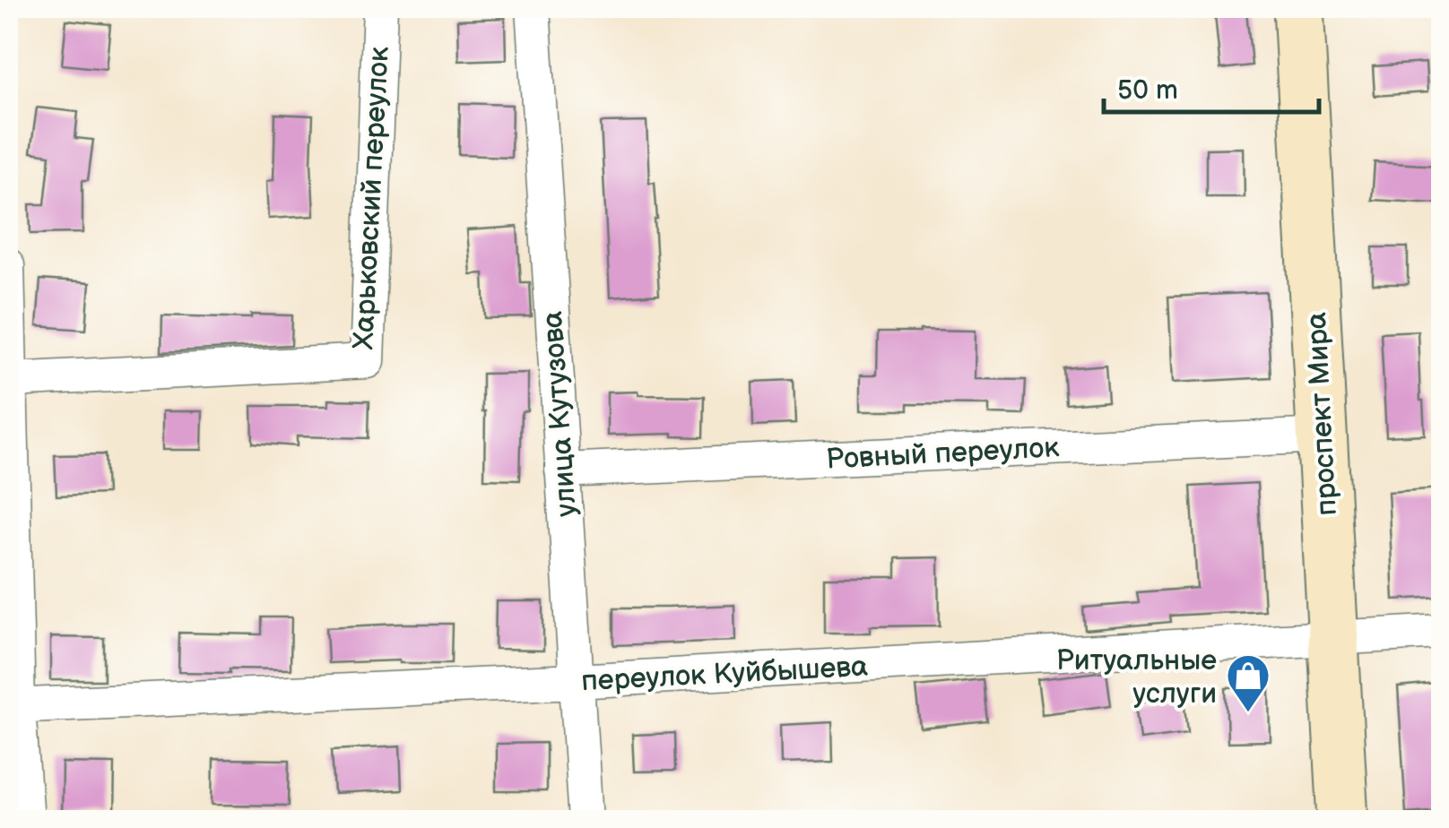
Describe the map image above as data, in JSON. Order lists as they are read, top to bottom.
{
  "streets": {
    "main road": ["проспект Мира"],
    "street": [
      "Харьковский переулок",
      "улица Кутузова",
      "Ровный переулок",
      "переулок Куйбышева"
    ]
  },
  "crossings": [
    ["улица Кутузова", "Ровный переулок"],
    ["улица Кутузова", "переулок Куйбышева"],
    ["проспект Мира", "Ровный переулок"],
    ["проспект Мира", "переулок Куйбышева"]
  ],
  "places": {
    "shop": ["Ритуальные услуги"]
  },
  "scale_bar": "50 m"
}
